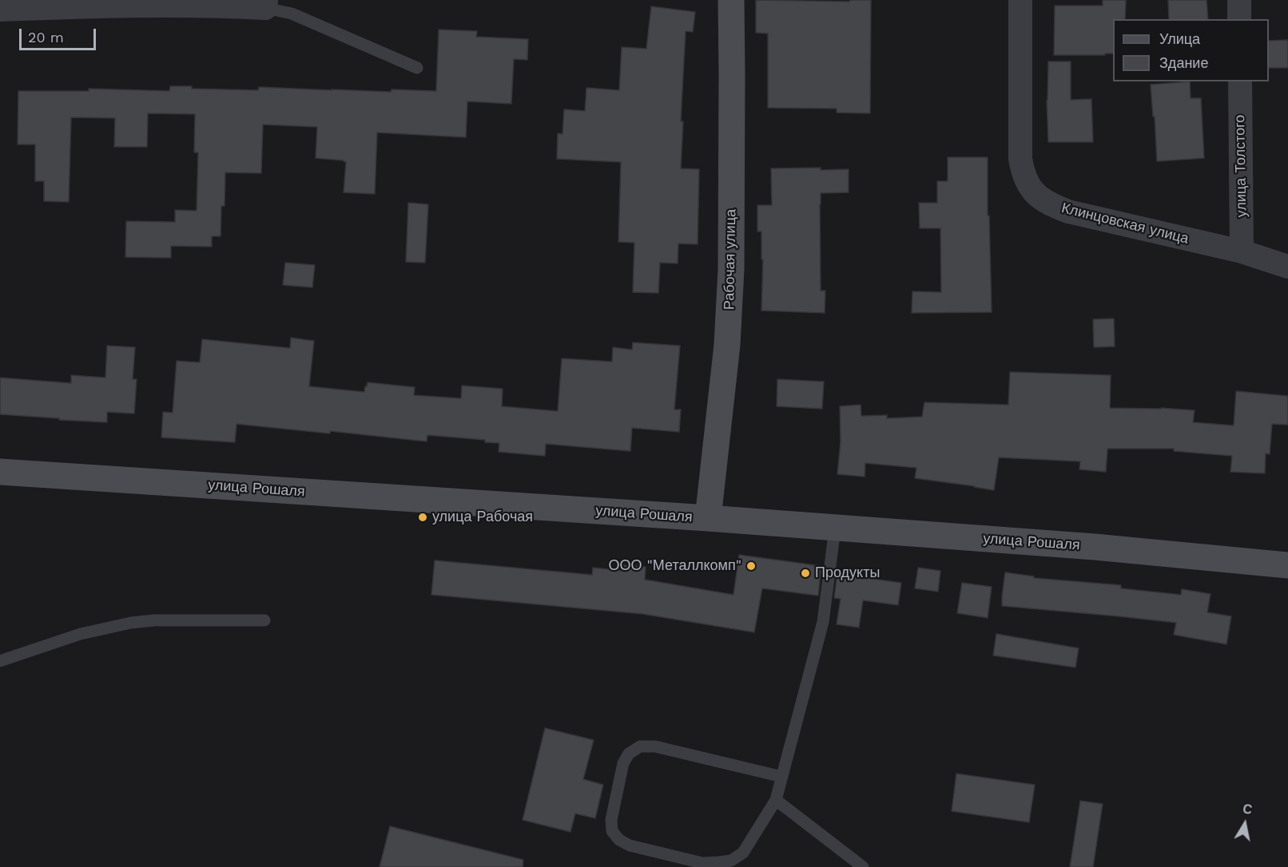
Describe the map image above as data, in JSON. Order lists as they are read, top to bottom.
{
  "streets": {
    "main road": ["Рабочая улица", "улица Рошаля"],
    "street": ["улица Толстого", "Клинцовская улица"]
  },
  "crossings": [
    ["улица Толстого", "Клинцовская улица"],
    ["Рабочая улица", "улица Рошаля"]
  ],
  "places": ["улица Рабочая", "ООО \"Металлкомп\"", "Продукты"],
  "legend": ["Улица", "Здание"],
  "scale_bar": "20 m",
  "north": "top"
}
